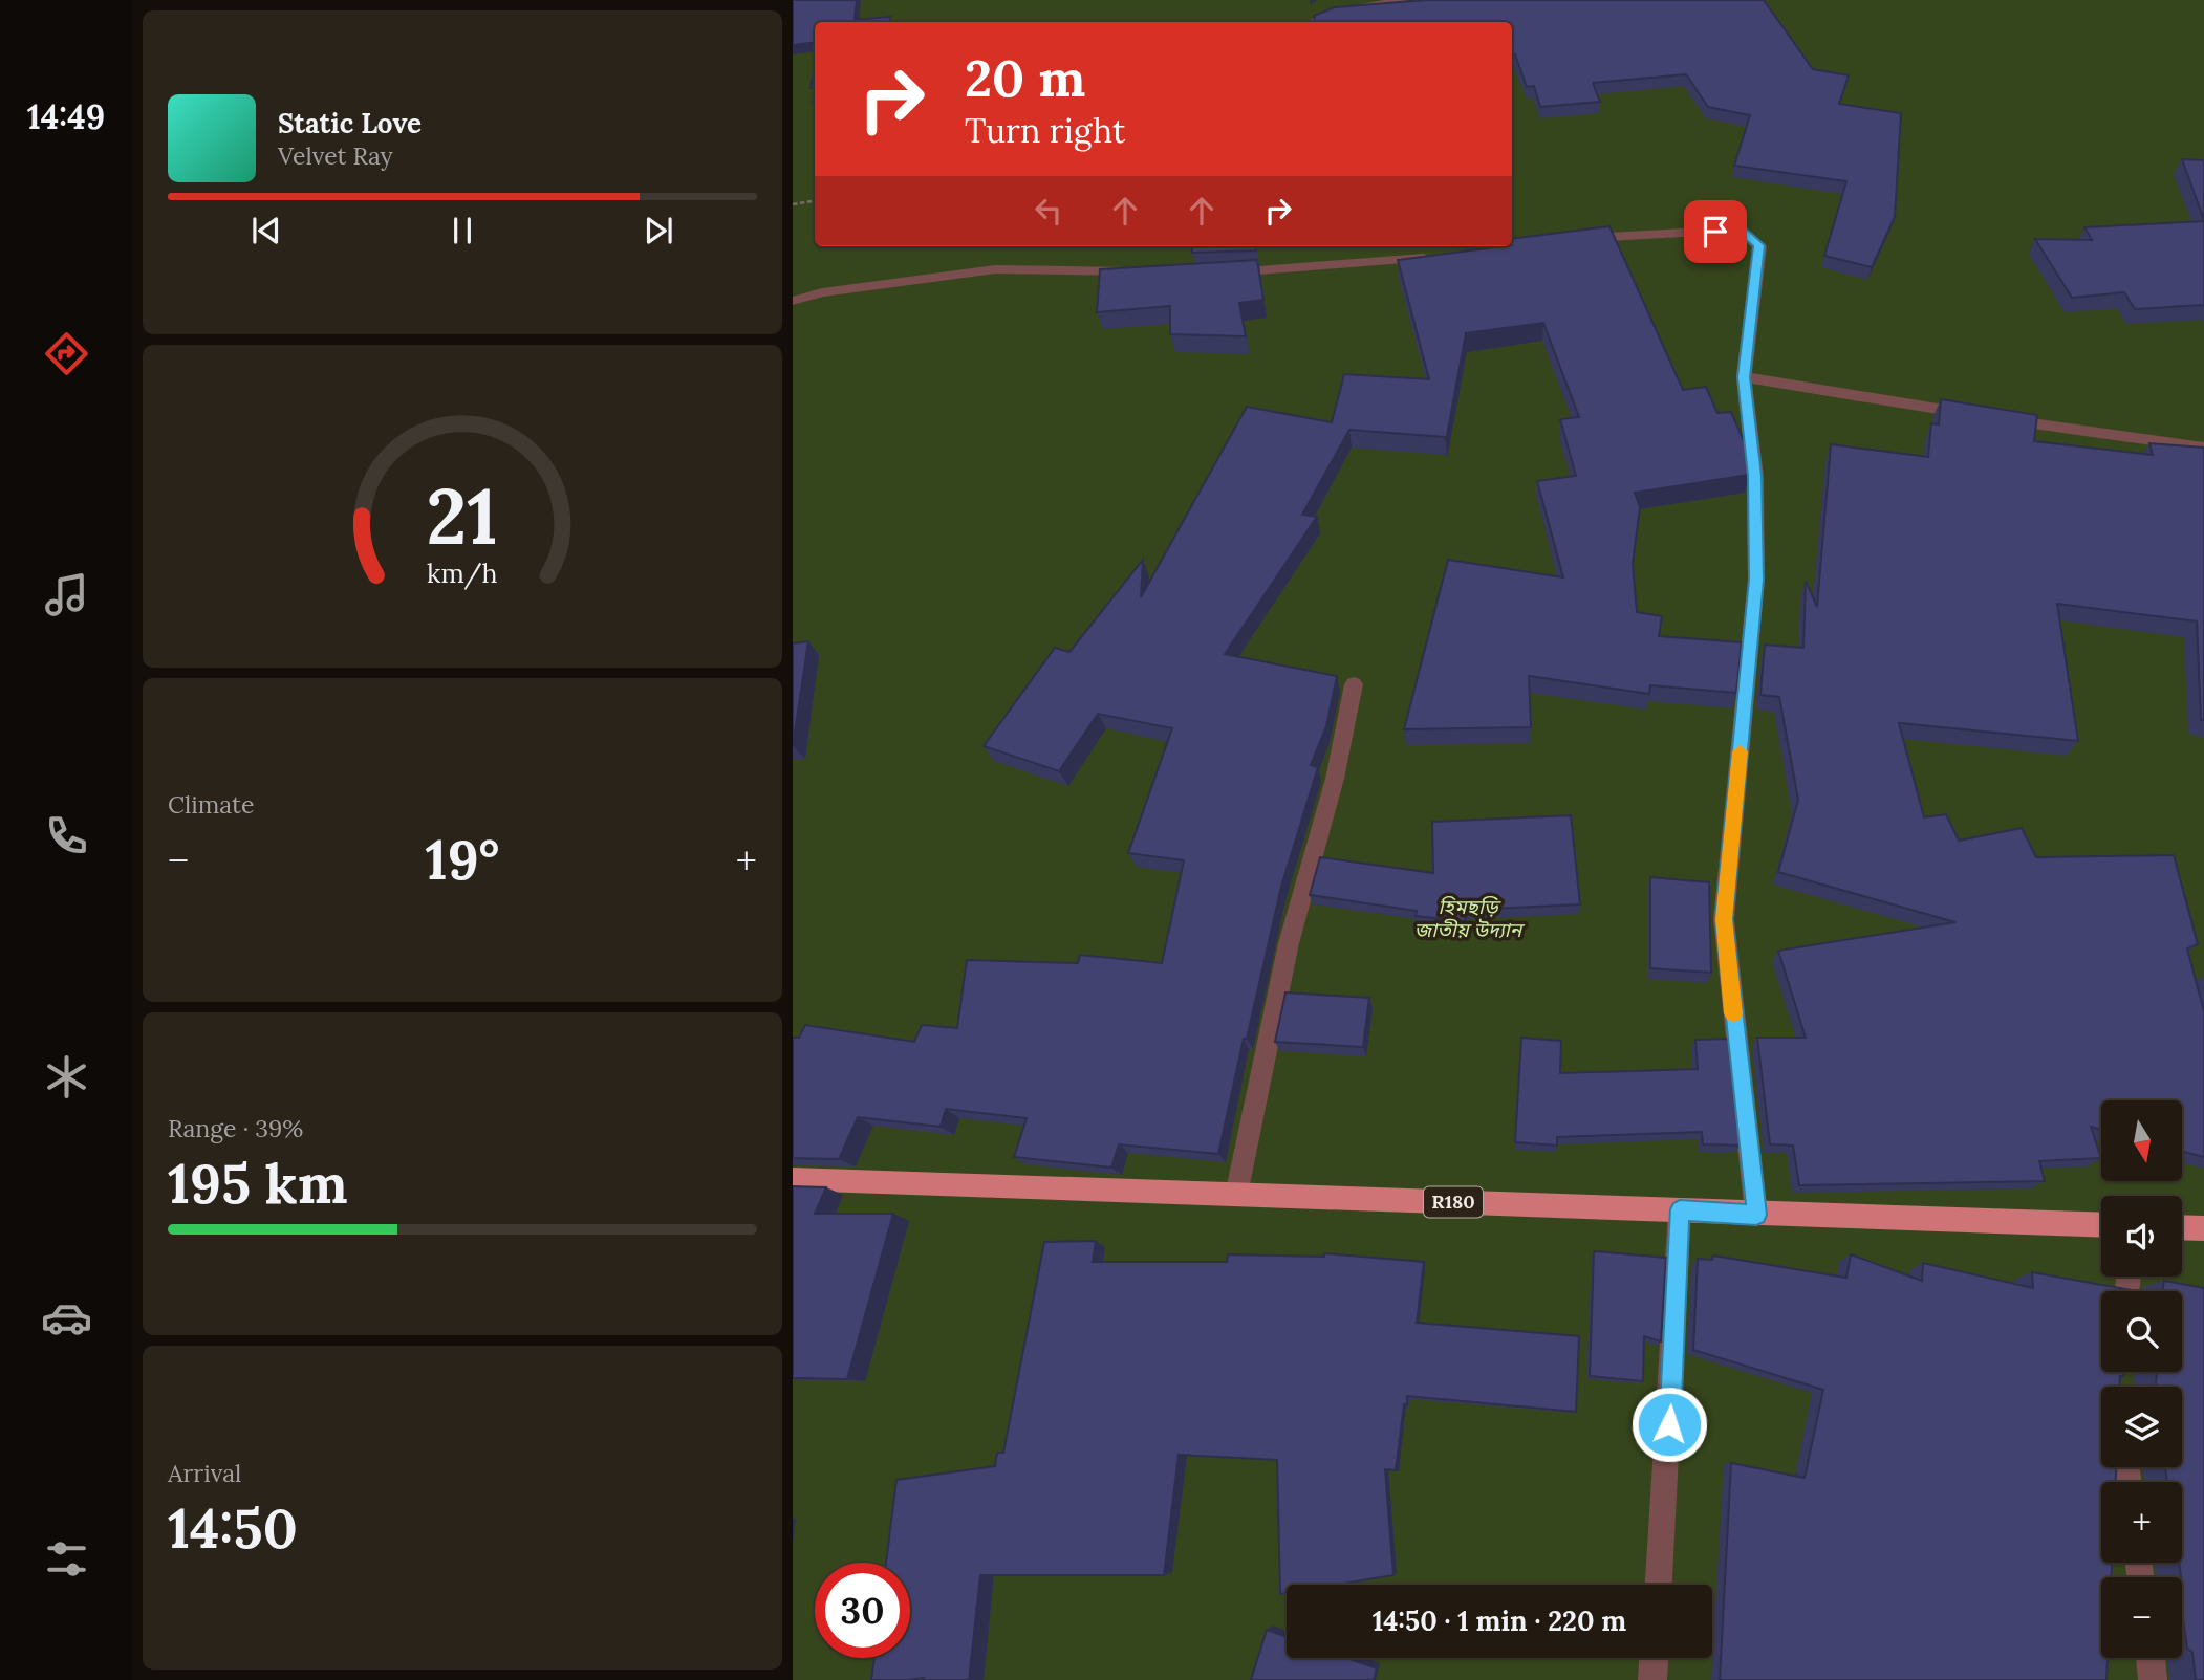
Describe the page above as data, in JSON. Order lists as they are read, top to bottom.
{
  "streets": {
    "main road": ["R180"]
  },
  "parks": ["হিমছড়ি জাতীয় উদ্যান"],
  "north": "bottom",
  "page": {
    "tabs": "14:49",
    "turn": ["20 m", "Turn right"],
    "song": ["Static Love", "Velvet Ray"],
    "tile": [
      "Climate",
      ["Range · 39%", "195 km"],
      ["Arrival", "14:50"]
    ],
    "heat": ["−", "19°", "+"],
    "map_buttons": ["+", "−"],
    "limit": "30",
    "trip": "14:50 · 1 min · 220 m",
    "gauge": ["21", "km/h"]
  }
}
